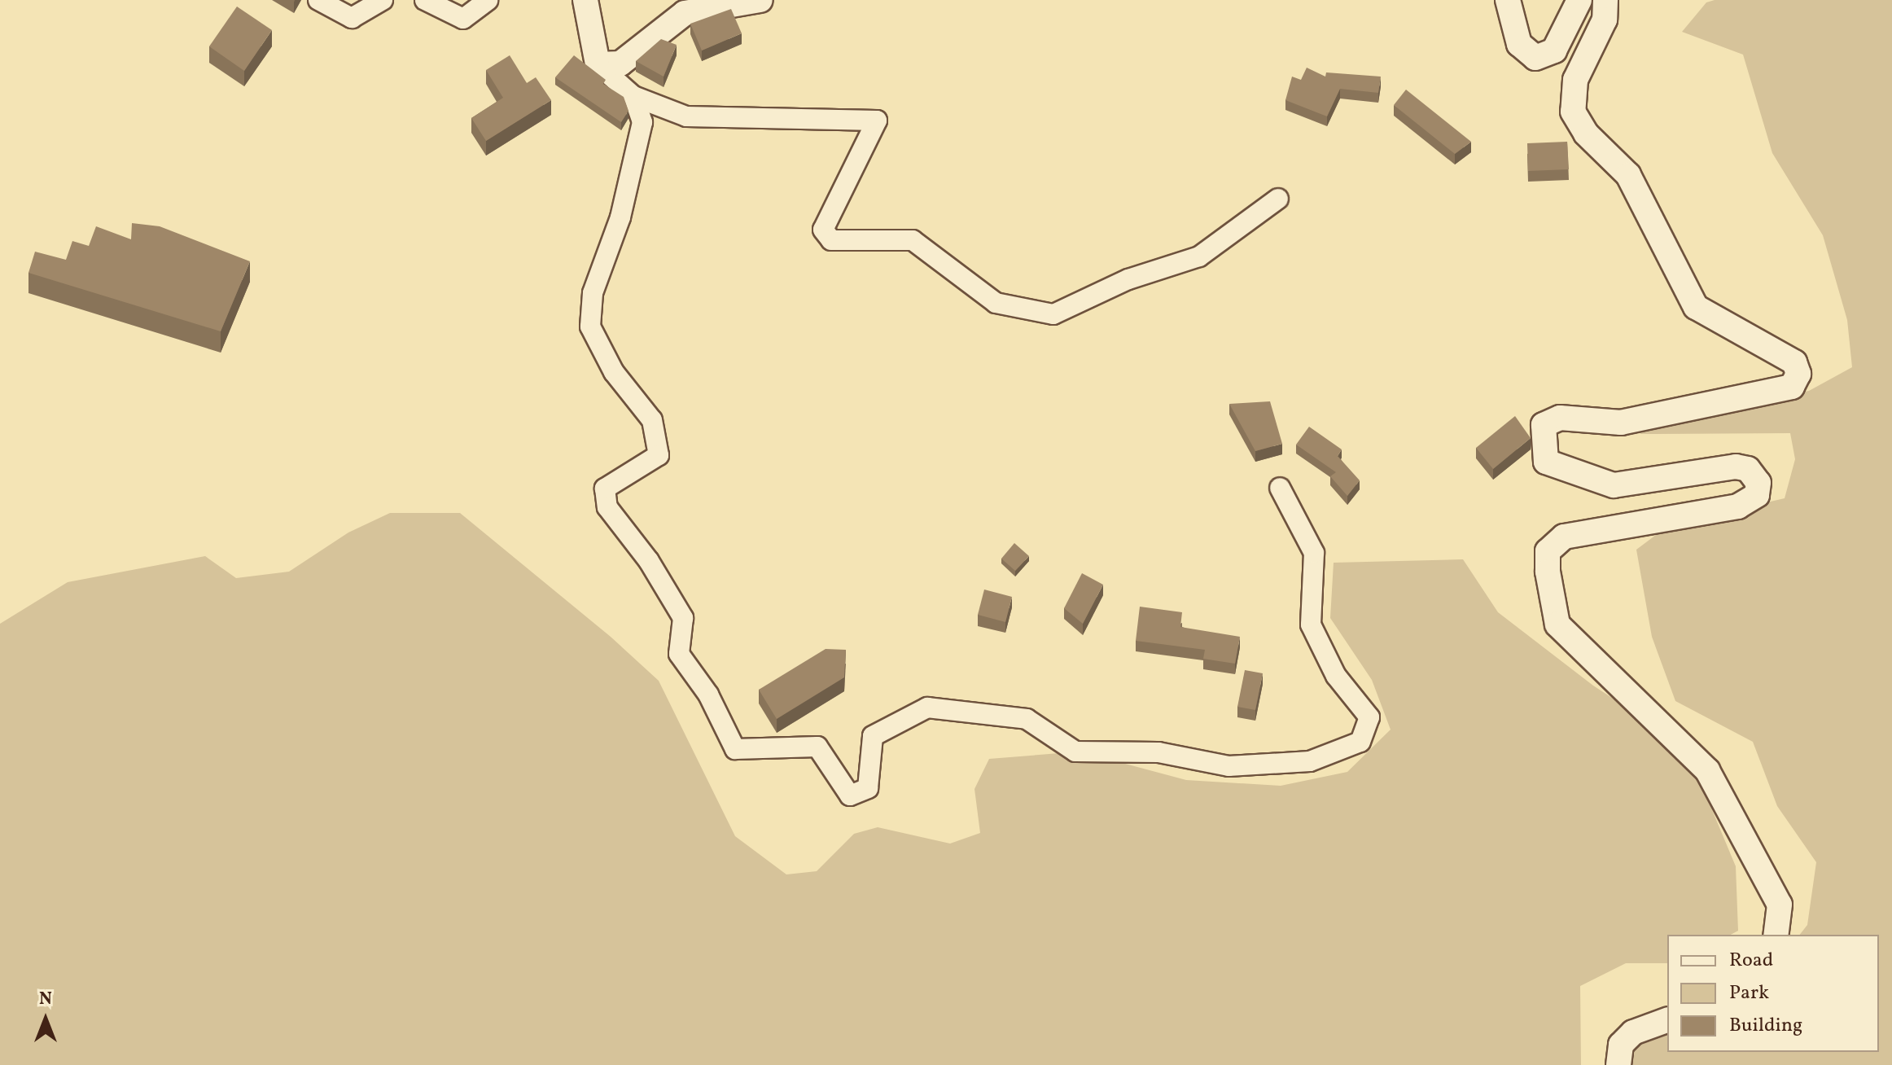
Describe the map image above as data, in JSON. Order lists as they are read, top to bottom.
{
  "legend": ["Road", "Park", "Building"],
  "north": "top"
}
